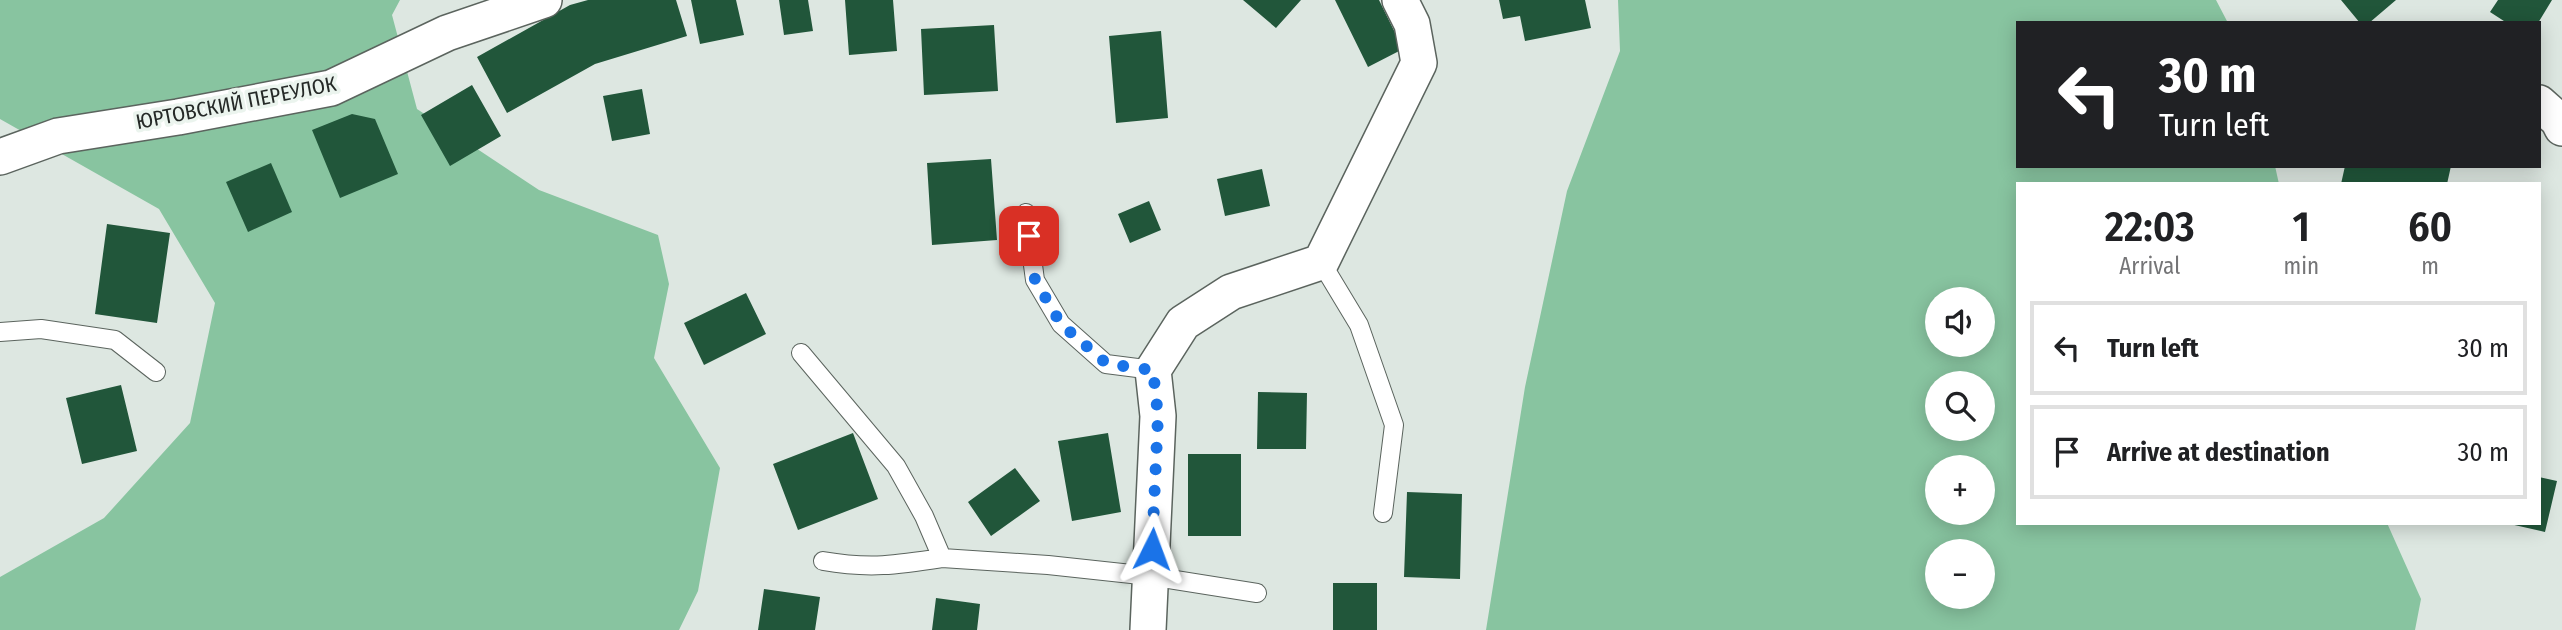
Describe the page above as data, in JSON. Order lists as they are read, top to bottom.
{
  "streets": {
    "street": ["ЮРТОВСКИЙ ПЕРЕУЛОК"]
  },
  "page": {
    "turn": ["30 m", "Turn left"],
    "eta": [
      "22:03",
      "Arrival",
      "1",
      "min",
      "60",
      "m"
    ],
    "map_buttons": ["+", "−"],
    "list": [
      {
        "name": "Turn left",
        "value": "30 m"
      },
      {
        "name": "Arrive at destination",
        "value": "30 m"
      }
    ]
  }
}
